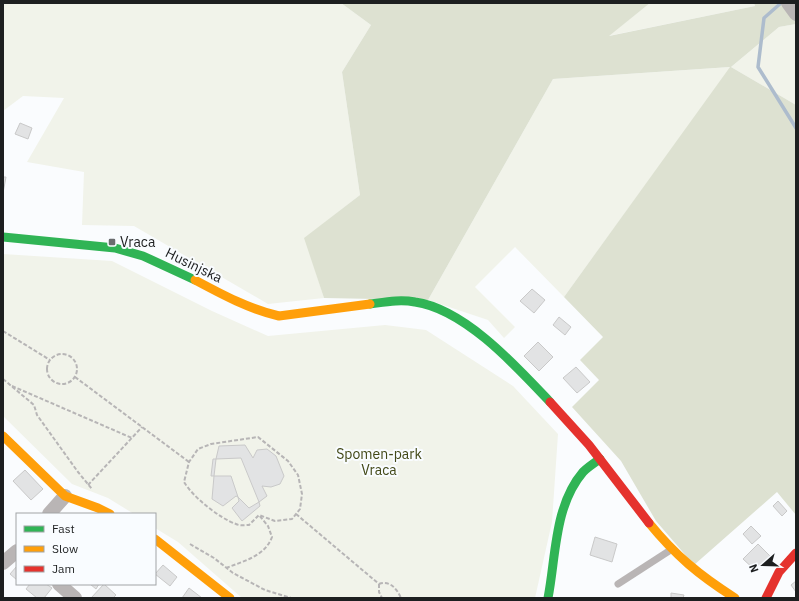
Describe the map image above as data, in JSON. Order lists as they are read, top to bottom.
{
  "streets": {
    "main road": ["Husinjska"]
  },
  "parks": ["Spomen-park Vraca"],
  "places": {
    "transit": ["Vraca"]
  },
  "legend": ["Fast", "Slow", "Jam"],
  "north": "left"
}
